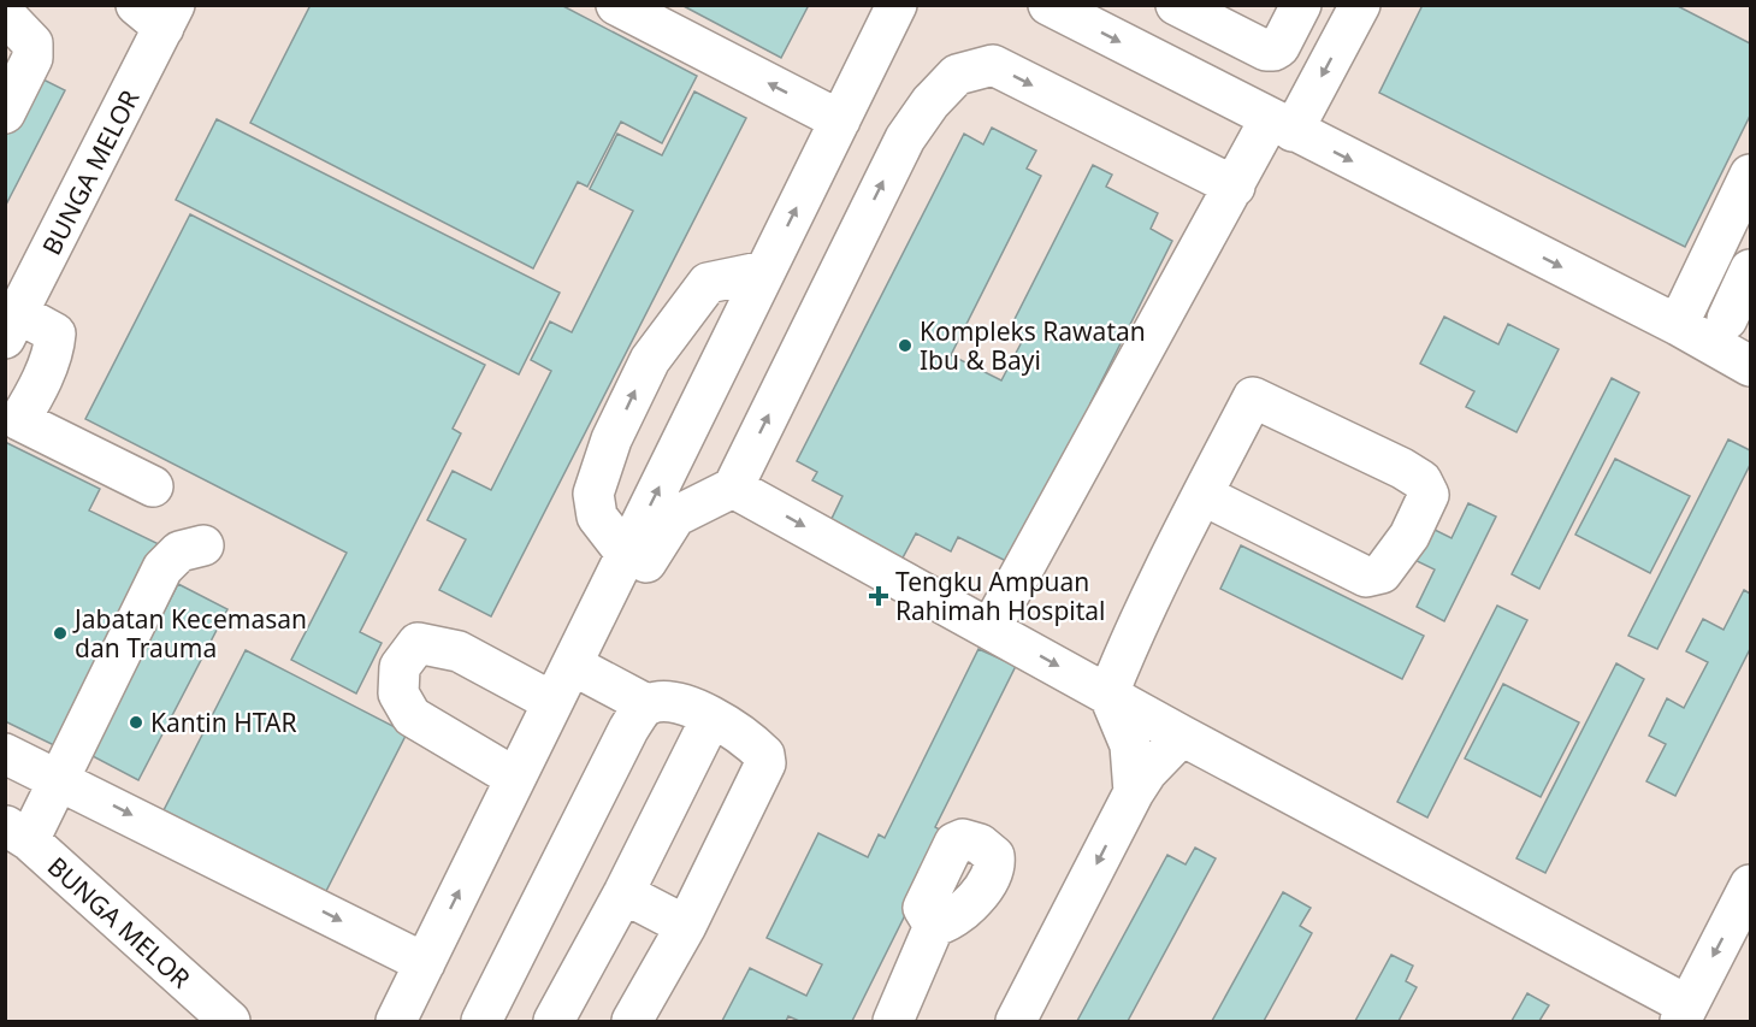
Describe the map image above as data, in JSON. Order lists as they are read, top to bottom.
{
  "streets": {
    "street": ["BUNGA MELOR"]
  },
  "places": {
    "other": ["Kompleks Rawatan Ibu & Bayi", "Jabatan Kecemasan dan Trauma", "Kantin HTAR"],
    "health": ["Tengku Ampuan Rahimah Hospital"]
  }
}
